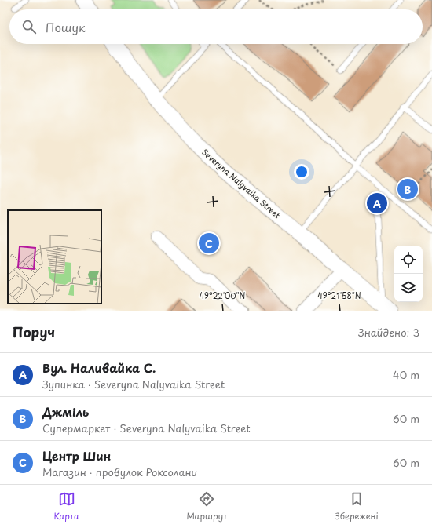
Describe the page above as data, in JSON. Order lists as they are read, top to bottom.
{
  "streets": {
    "street": ["Severyna Nalyvaika Street"]
  },
  "page": {
    "search": "Пошук",
    "pins": ["B", "A", "C"],
    "heading": ["Поруч", "Знайдено: 3"],
    "list": [
      {
        "mark": "A",
        "name": "Вул. Наливайка С.",
        "note": "Зупинка · Severyna Nalyvaika Street",
        "value": "40 m"
      },
      {
        "mark": "B",
        "name": "Джміль",
        "note": "Супермаркет · Severyna Nalyvaika Street",
        "value": "60 m"
      },
      {
        "mark": "C",
        "name": "Центр Шин",
        "note": "Магазин · провулок Роксолани",
        "value": "60 m"
      }
    ],
    "nav": ["Карта", "Маршрут", "Збережені"]
  },
  "coordinates": ["49°22'00\"N", "49°21'58\"N"]
}
